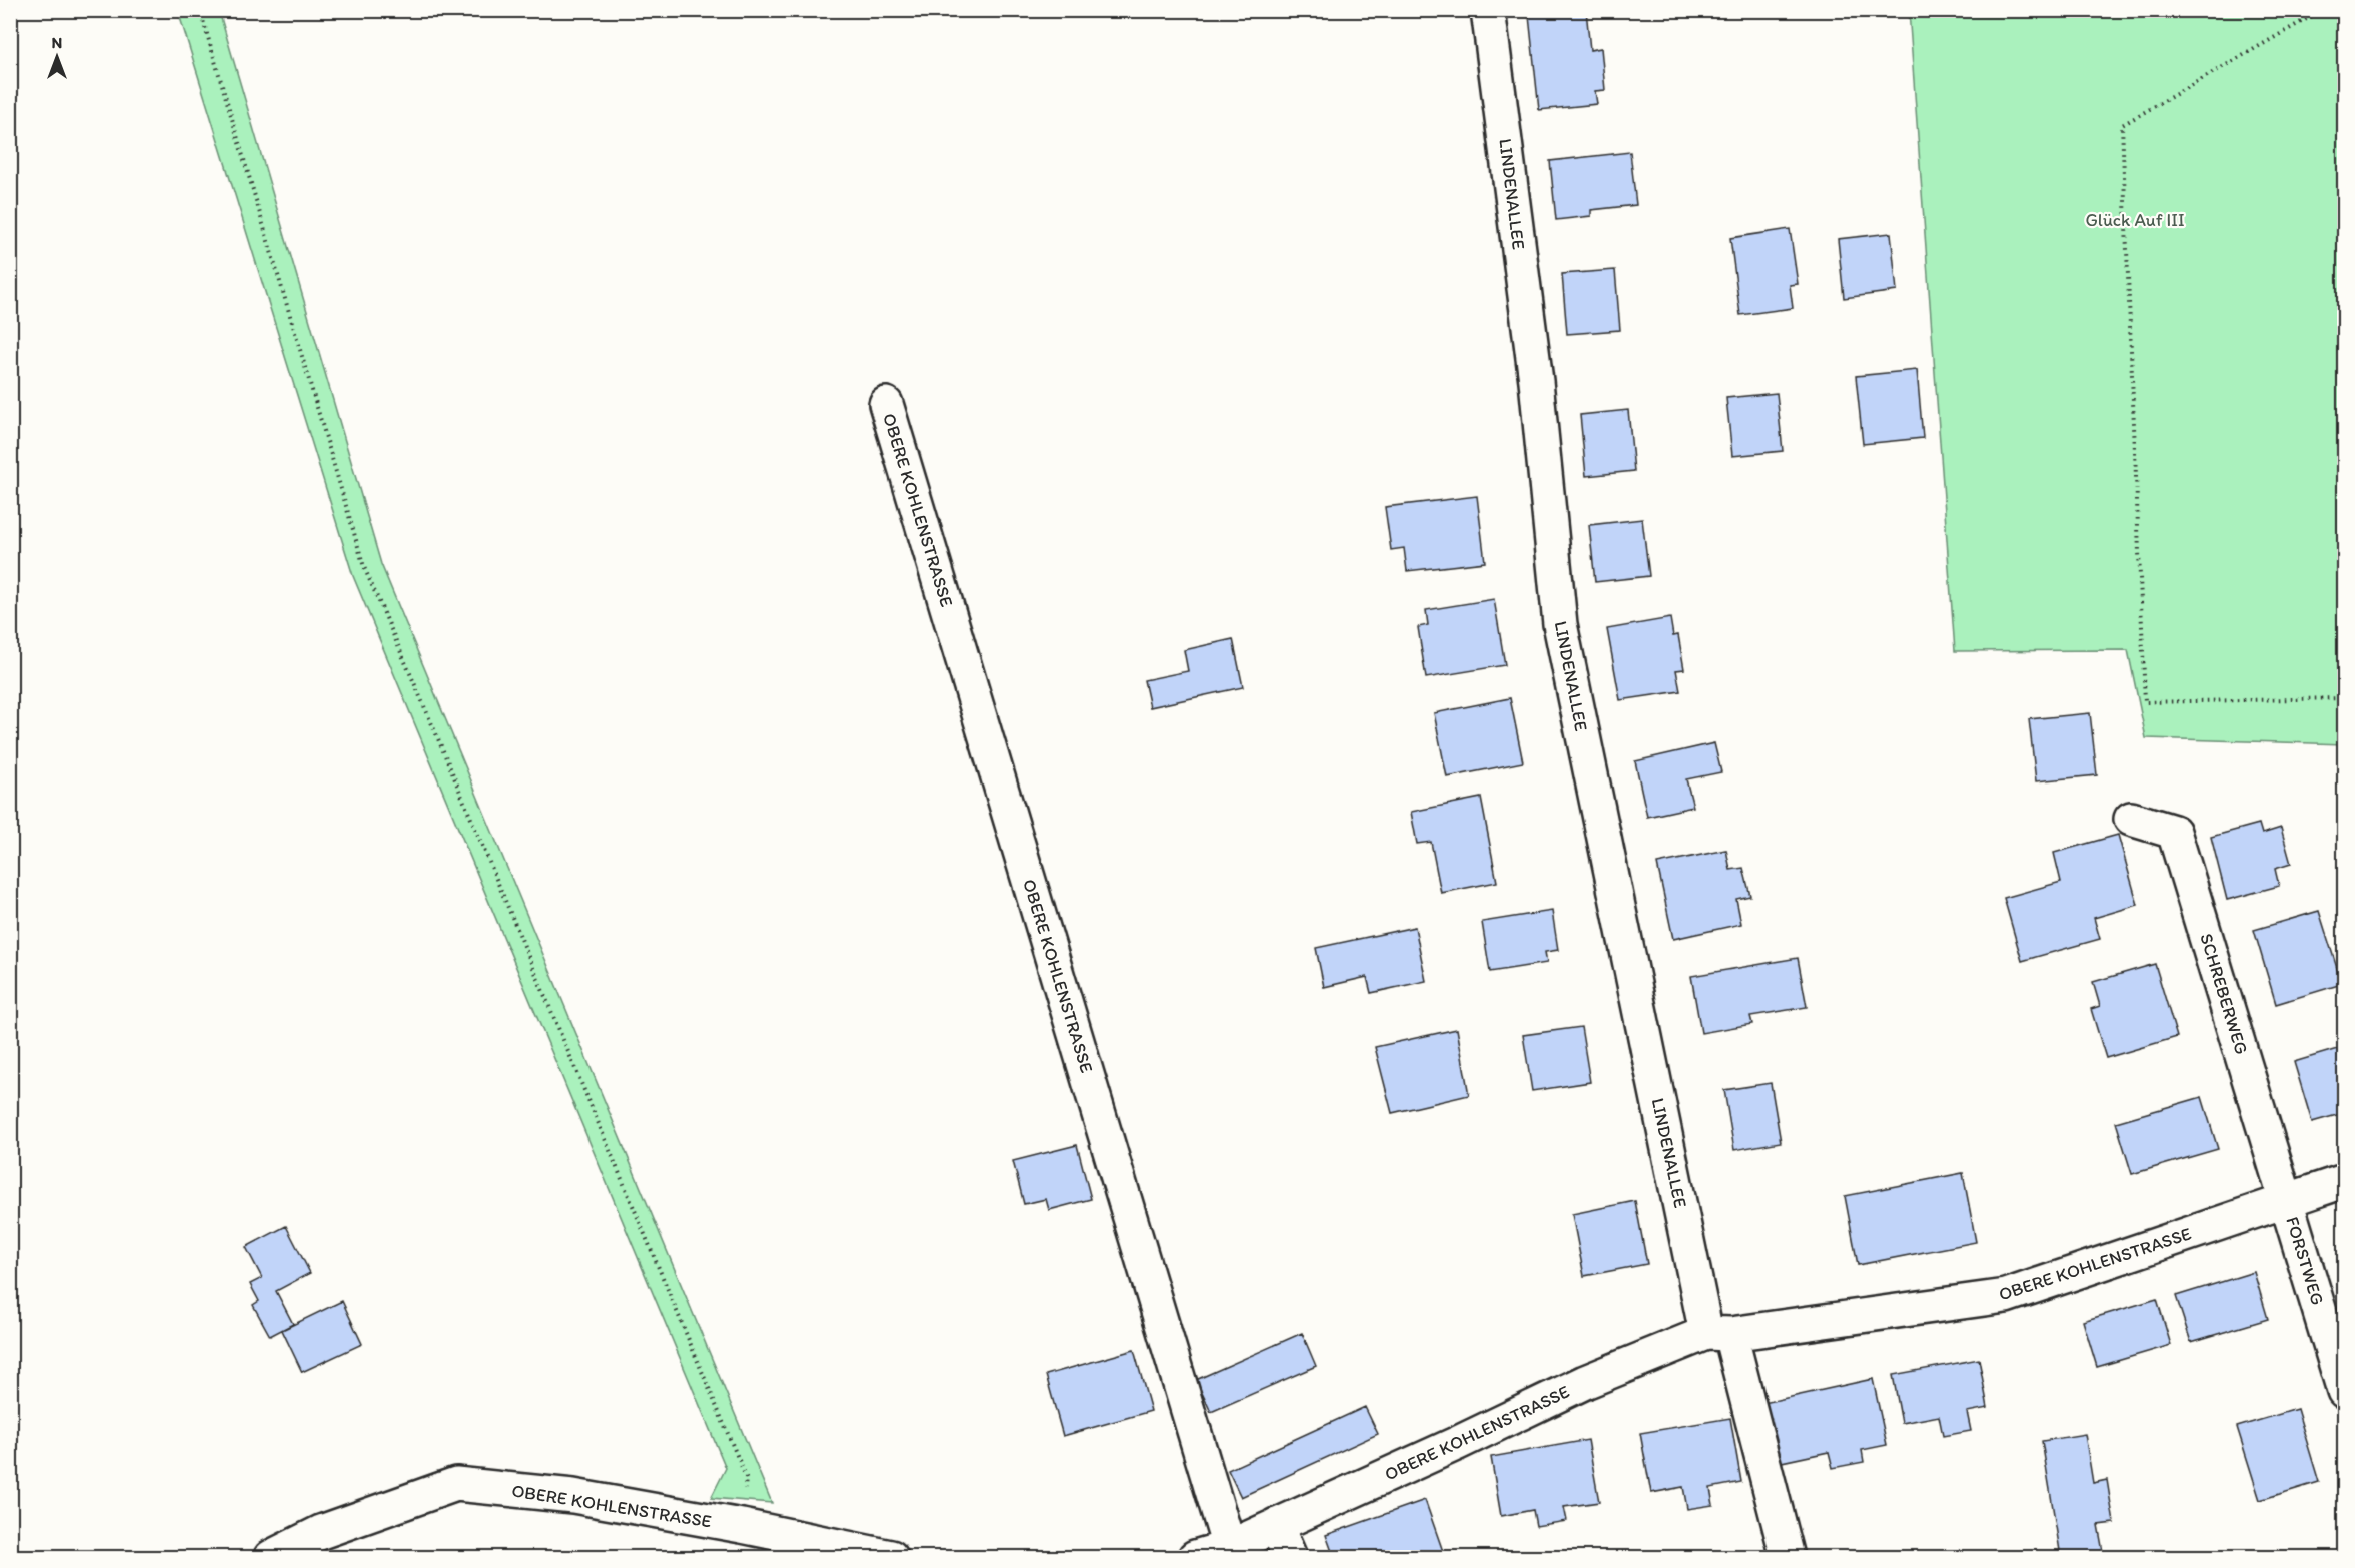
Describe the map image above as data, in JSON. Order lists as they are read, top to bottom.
{
  "streets": {
    "street": [
      "LINDENALLEE",
      "OBERE KOHLENSTRASSE",
      "SCHREBERWEG",
      "FORSTWEG"
    ]
  },
  "crossings": [
    ["LINDENALLEE", "OBERE KOHLENSTRASSE"],
    ["OBERE KOHLENSTRASSE", "SCHREBERWEG"],
    ["OBERE KOHLENSTRASSE", "FORSTWEG"],
    ["SCHREBERWEG", "FORSTWEG"]
  ],
  "parks": ["Glück Auf III"],
  "north": "top"
}
